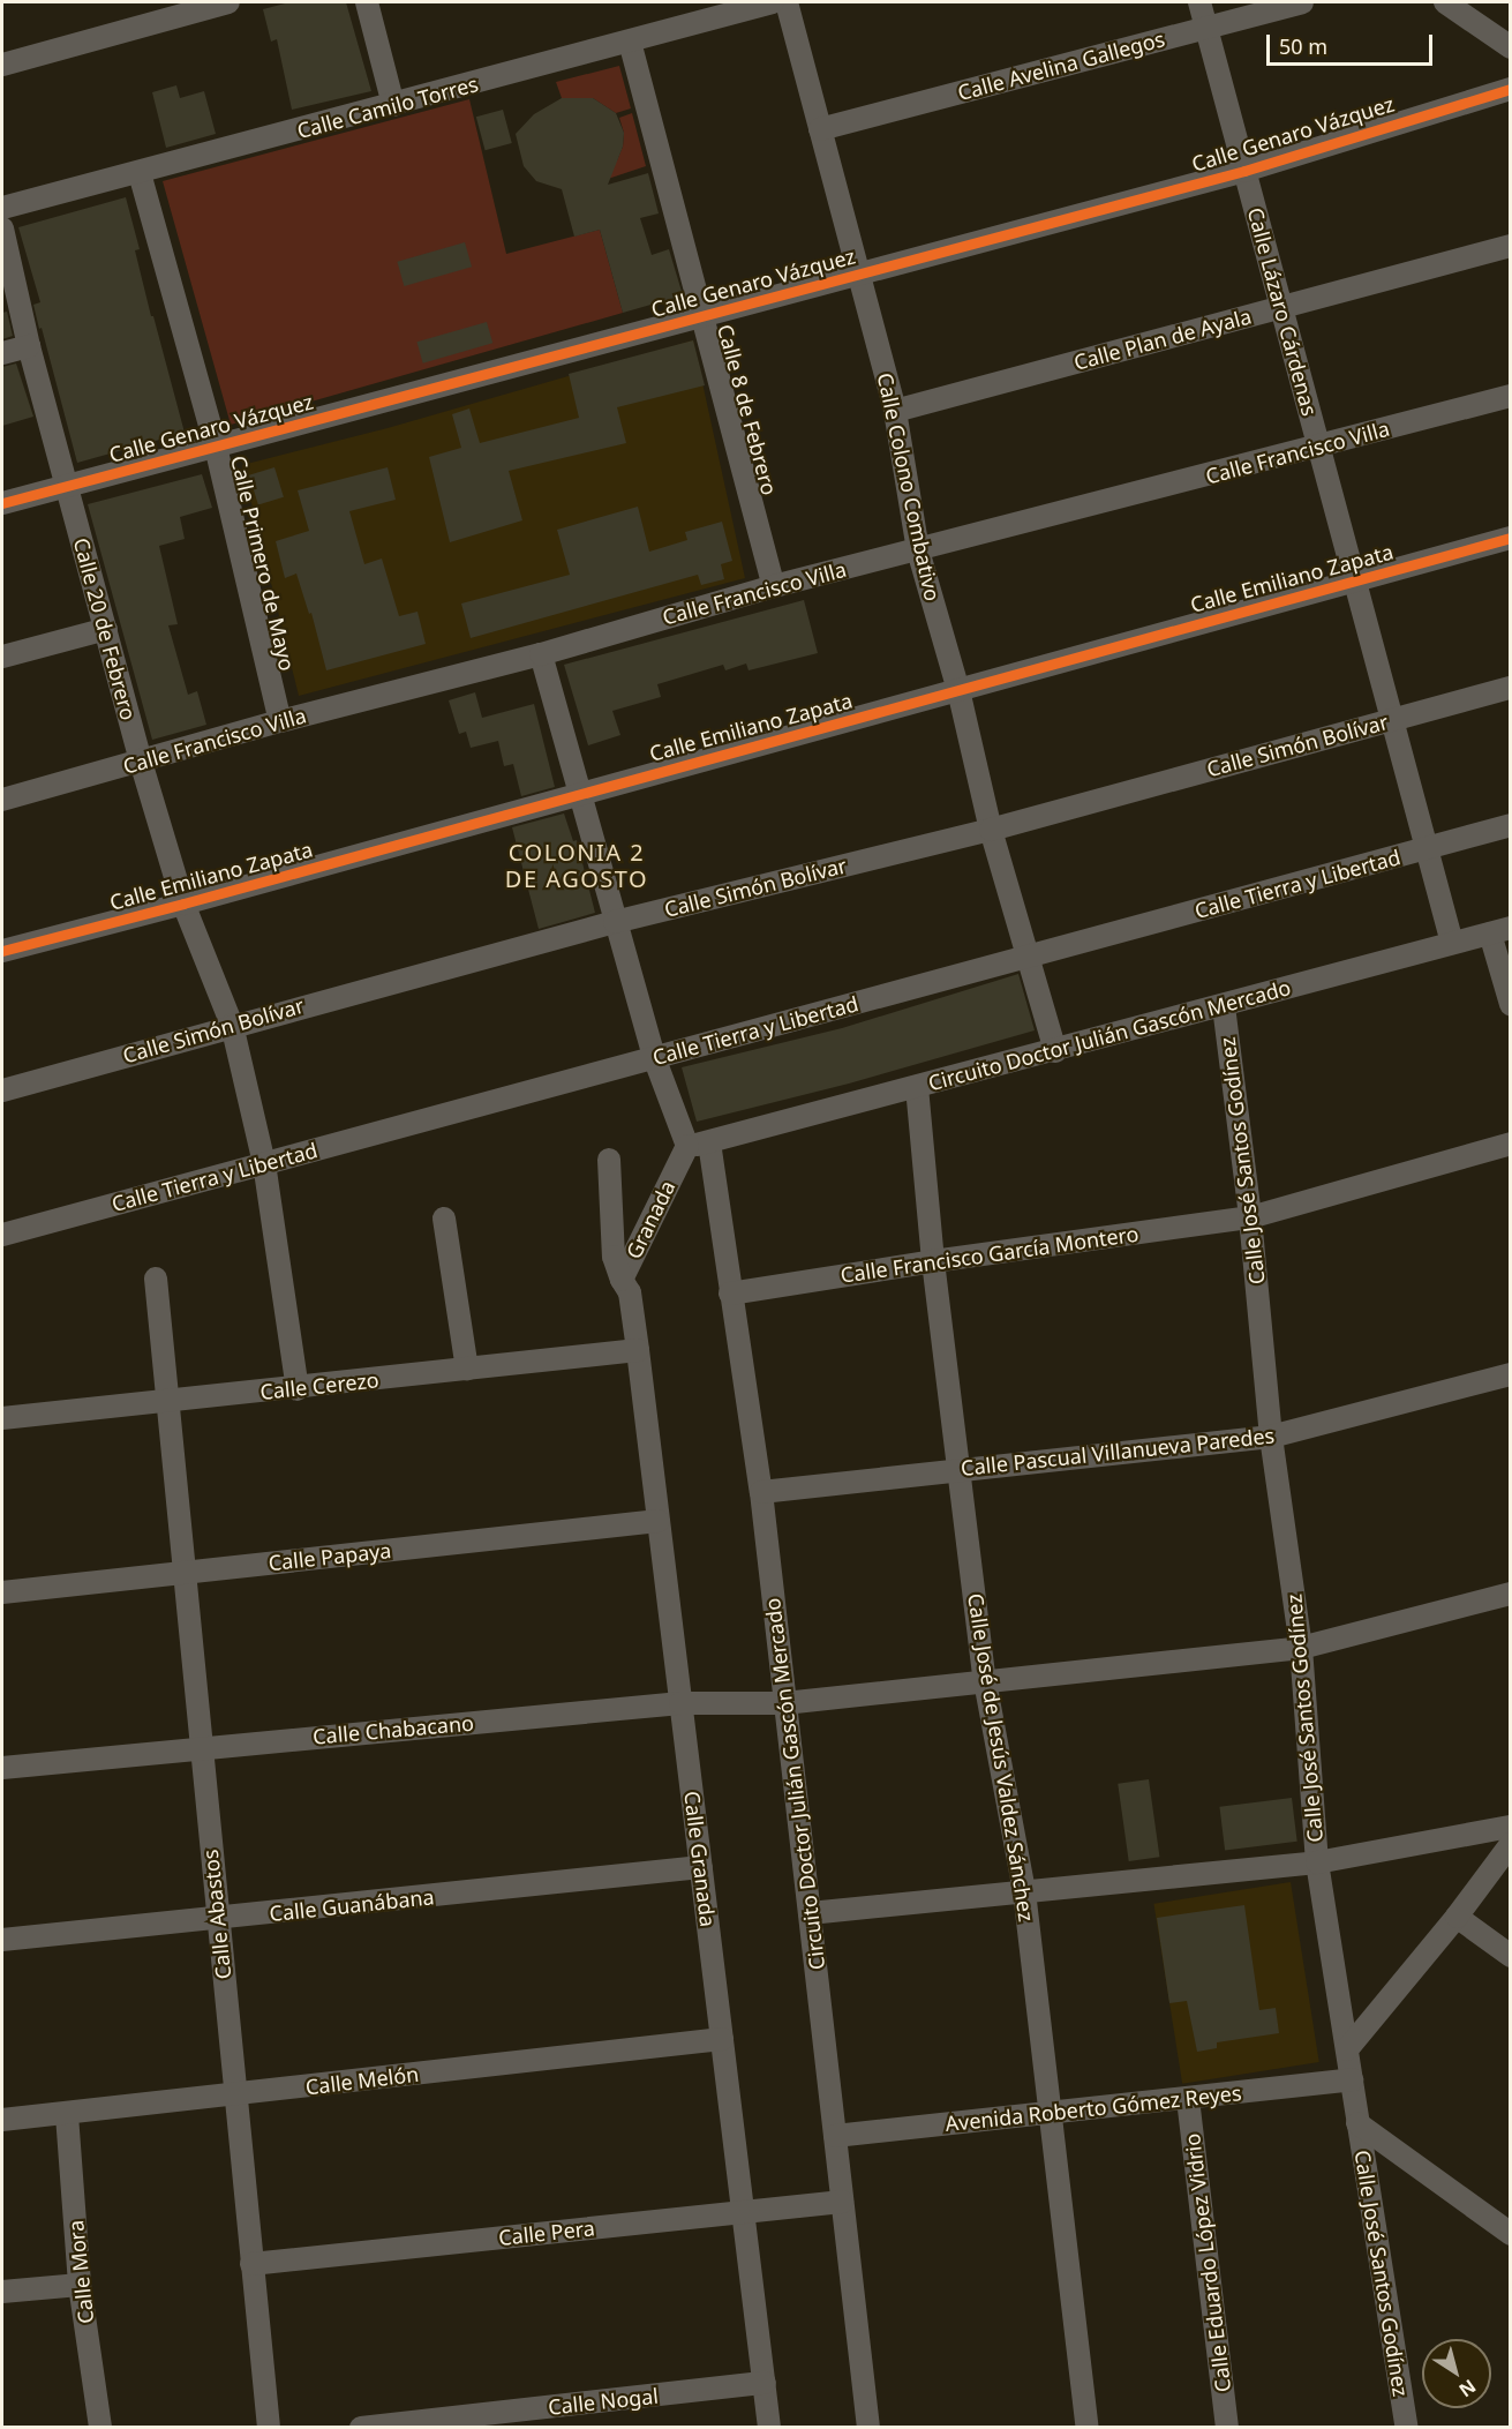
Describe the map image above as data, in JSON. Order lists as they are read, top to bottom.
{
  "streets": {
    "street": [
      "Calle Avelina Gallegos",
      "Calle Camilo Torres",
      "Calle Genaro Vázquez",
      "Calle Lázaro Cárdenas",
      "Calle Plan de Ayala",
      "Calle 8 de Febrero",
      "Calle Francisco Villa",
      "Calle Colono Combativo",
      "Calle Primero de Mayo",
      "Calle Emiliano Zapata",
      "Calle 20 de Febrero",
      "Calle Simón Bolívar",
      "Calle Tierra y Libertad",
      "Circuito Doctor Julián Gascón Mercado",
      "Calle José Santos Godínez",
      "Granada",
      "Calle Francisco García Montero",
      "Calle Cerezo",
      "Calle Pascual Villanueva Paredes",
      "Calle Papaya",
      "Calle Chabacano",
      "Calle José de Jesús Valdez Sánchez",
      "Calle Granada",
      "Calle Guanábana",
      "Calle Abastos",
      "Calle Melón",
      "Avenida Roberto Gómez Reyes",
      "Calle Pera",
      "Calle Eduardo López Vidrio",
      "Calle Mora",
      "Calle Nogal"
    ]
  },
  "crossings": [
    ["Calle Avelina Gallegos", "Calle Lázaro Cárdenas"],
    ["Calle Avelina Gallegos", "Calle Colono Combativo"],
    ["Calle Camilo Torres", "Calle 8 de Febrero"],
    ["Calle Camilo Torres", "Calle Primero de Mayo"],
    ["Calle Genaro Vázquez", "Calle Lázaro Cárdenas"],
    ["Calle Genaro Vázquez", "Calle 8 de Febrero"],
    ["Calle Genaro Vázquez", "Calle Colono Combativo"],
    ["Calle Genaro Vázquez", "Calle Primero de Mayo"],
    ["Calle Genaro Vázquez", "Calle 20 de Febrero"],
    ["Calle Lázaro Cárdenas", "Calle Plan de Ayala"],
    ["Calle Lázaro Cárdenas", "Calle Francisco Villa"],
    ["Calle Lázaro Cárdenas", "Calle Emiliano Zapata"],
    ["Calle Lázaro Cárdenas", "Calle Simón Bolívar"],
    ["Calle Lázaro Cárdenas", "Calle Tierra y Libertad"],
    ["Calle Lázaro Cárdenas", "Circuito Doctor Julián Gascón Mercado"],
    ["Calle Plan de Ayala", "Calle Colono Combativo"],
    ["Calle 8 de Febrero", "Calle Francisco Villa"],
    ["Calle Francisco Villa", "Calle Colono Combativo"],
    ["Calle Francisco Villa", "Calle Primero de Mayo"],
    ["Calle Francisco Villa", "Calle 20 de Febrero"],
    ["Calle Colono Combativo", "Calle Emiliano Zapata"],
    ["Calle Colono Combativo", "Calle Simón Bolívar"],
    ["Calle Colono Combativo", "Calle Tierra y Libertad"],
    ["Calle Colono Combativo", "Circuito Doctor Julián Gascón Mercado"],
    ["Calle Emiliano Zapata", "Calle 20 de Febrero"],
    ["Calle 20 de Febrero", "Calle Simón Bolívar"],
    ["Calle 20 de Febrero", "Calle Tierra y Libertad"],
    ["Calle 20 de Febrero", "Calle Cerezo"],
    ["Circuito Doctor Julián Gascón Mercado", "Calle José Santos Godínez"],
    ["Circuito Doctor Julián Gascón Mercado", "Granada"],
    ["Circuito Doctor Julián Gascón Mercado", "Calle Francisco García Montero"],
    ["Circuito Doctor Julián Gascón Mercado", "Calle Pascual Villanueva Paredes"],
    ["Circuito Doctor Julián Gascón Mercado", "Calle Chabacano"],
    ["Circuito Doctor Julián Gascón Mercado", "Calle José de Jesús Valdez Sánchez"],
    ["Circuito Doctor Julián Gascón Mercado", "Avenida Roberto Gómez Reyes"],
    ["Circuito Doctor Julián Gascón Mercado", "Calle Pera"],
    ["Calle José Santos Godínez", "Calle Francisco García Montero"],
    ["Calle José Santos Godínez", "Calle Pascual Villanueva Paredes"],
    ["Calle José Santos Godínez", "Calle Chabacano"],
    ["Calle José Santos Godínez", "Avenida Roberto Gómez Reyes"],
    ["Granada", "Calle Granada"],
    ["Calle Francisco García Montero", "Calle José de Jesús Valdez Sánchez"],
    ["Calle Cerezo", "Calle Granada"],
    ["Calle Cerezo", "Calle Abastos"],
    ["Calle Pascual Villanueva Paredes", "Calle José de Jesús Valdez Sánchez"],
    ["Calle Papaya", "Calle Granada"],
    ["Calle Papaya", "Calle Abastos"],
    ["Calle Chabacano", "Calle José de Jesús Valdez Sánchez"],
    ["Calle Chabacano", "Calle Granada"],
    ["Calle Chabacano", "Calle Abastos"],
    ["Calle José de Jesús Valdez Sánchez", "Avenida Roberto Gómez Reyes"],
    ["Calle Granada", "Calle Guanábana"],
    ["Calle Granada", "Calle Melón"],
    ["Calle Granada", "Calle Pera"],
    ["Calle Granada", "Calle Nogal"],
    ["Calle Guanábana", "Calle Abastos"],
    ["Calle Abastos", "Calle Melón"],
    ["Calle Abastos", "Calle Pera"],
    ["Calle Melón", "Calle Mora"],
    ["Avenida Roberto Gómez Reyes", "Calle Eduardo López Vidrio"]
  ],
  "districts": ["COLONIA 2 DE AGOSTO"],
  "scale_bar": "50 m",
  "north": "bottom right"
}
